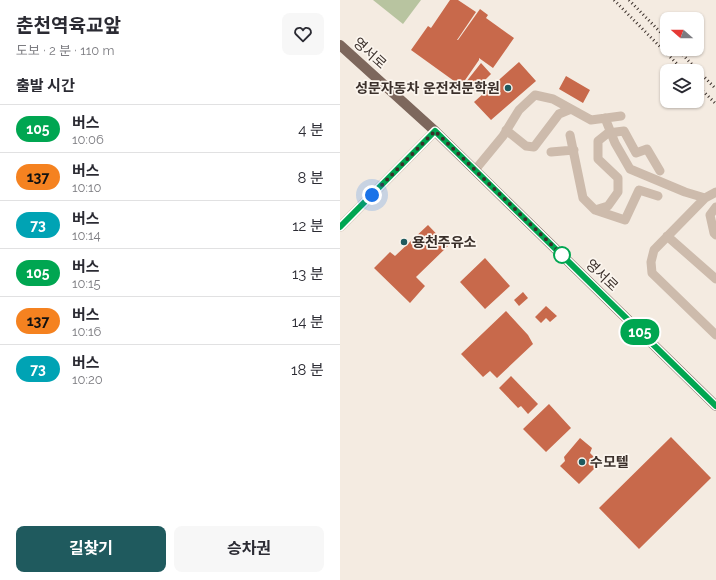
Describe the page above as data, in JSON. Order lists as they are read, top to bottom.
{
  "streets": {
    "main road": ["영서로"]
  },
  "places": ["성문자동차 운전전문학원", "용천주유소", "수모텔"],
  "lines": ["bus line 105"],
  "north": "left",
  "page": {
    "heading": [
      ["춘천역육교앞", "도보 · 2 분 · 110 m"],
      "출발 시간"
    ],
    "on_map": "105",
    "list": [
      {
        "mark": "105",
        "name": "버스",
        "note": "10:06",
        "value": "4 분"
      },
      {
        "mark": "137",
        "name": "버스",
        "note": "10:10",
        "value": "8 분"
      },
      {
        "mark": "73",
        "name": "버스",
        "note": "10:14",
        "value": "12 분"
      },
      {
        "mark": "105",
        "name": "버스",
        "note": "10:15",
        "value": "13 분"
      },
      {
        "mark": "137",
        "name": "버스",
        "note": "10:16",
        "value": "14 분"
      },
      {
        "mark": "73",
        "name": "버스",
        "note": "10:20",
        "value": "18 분"
      }
    ],
    "buttons": ["길찾기", "승차권"]
  }
}
